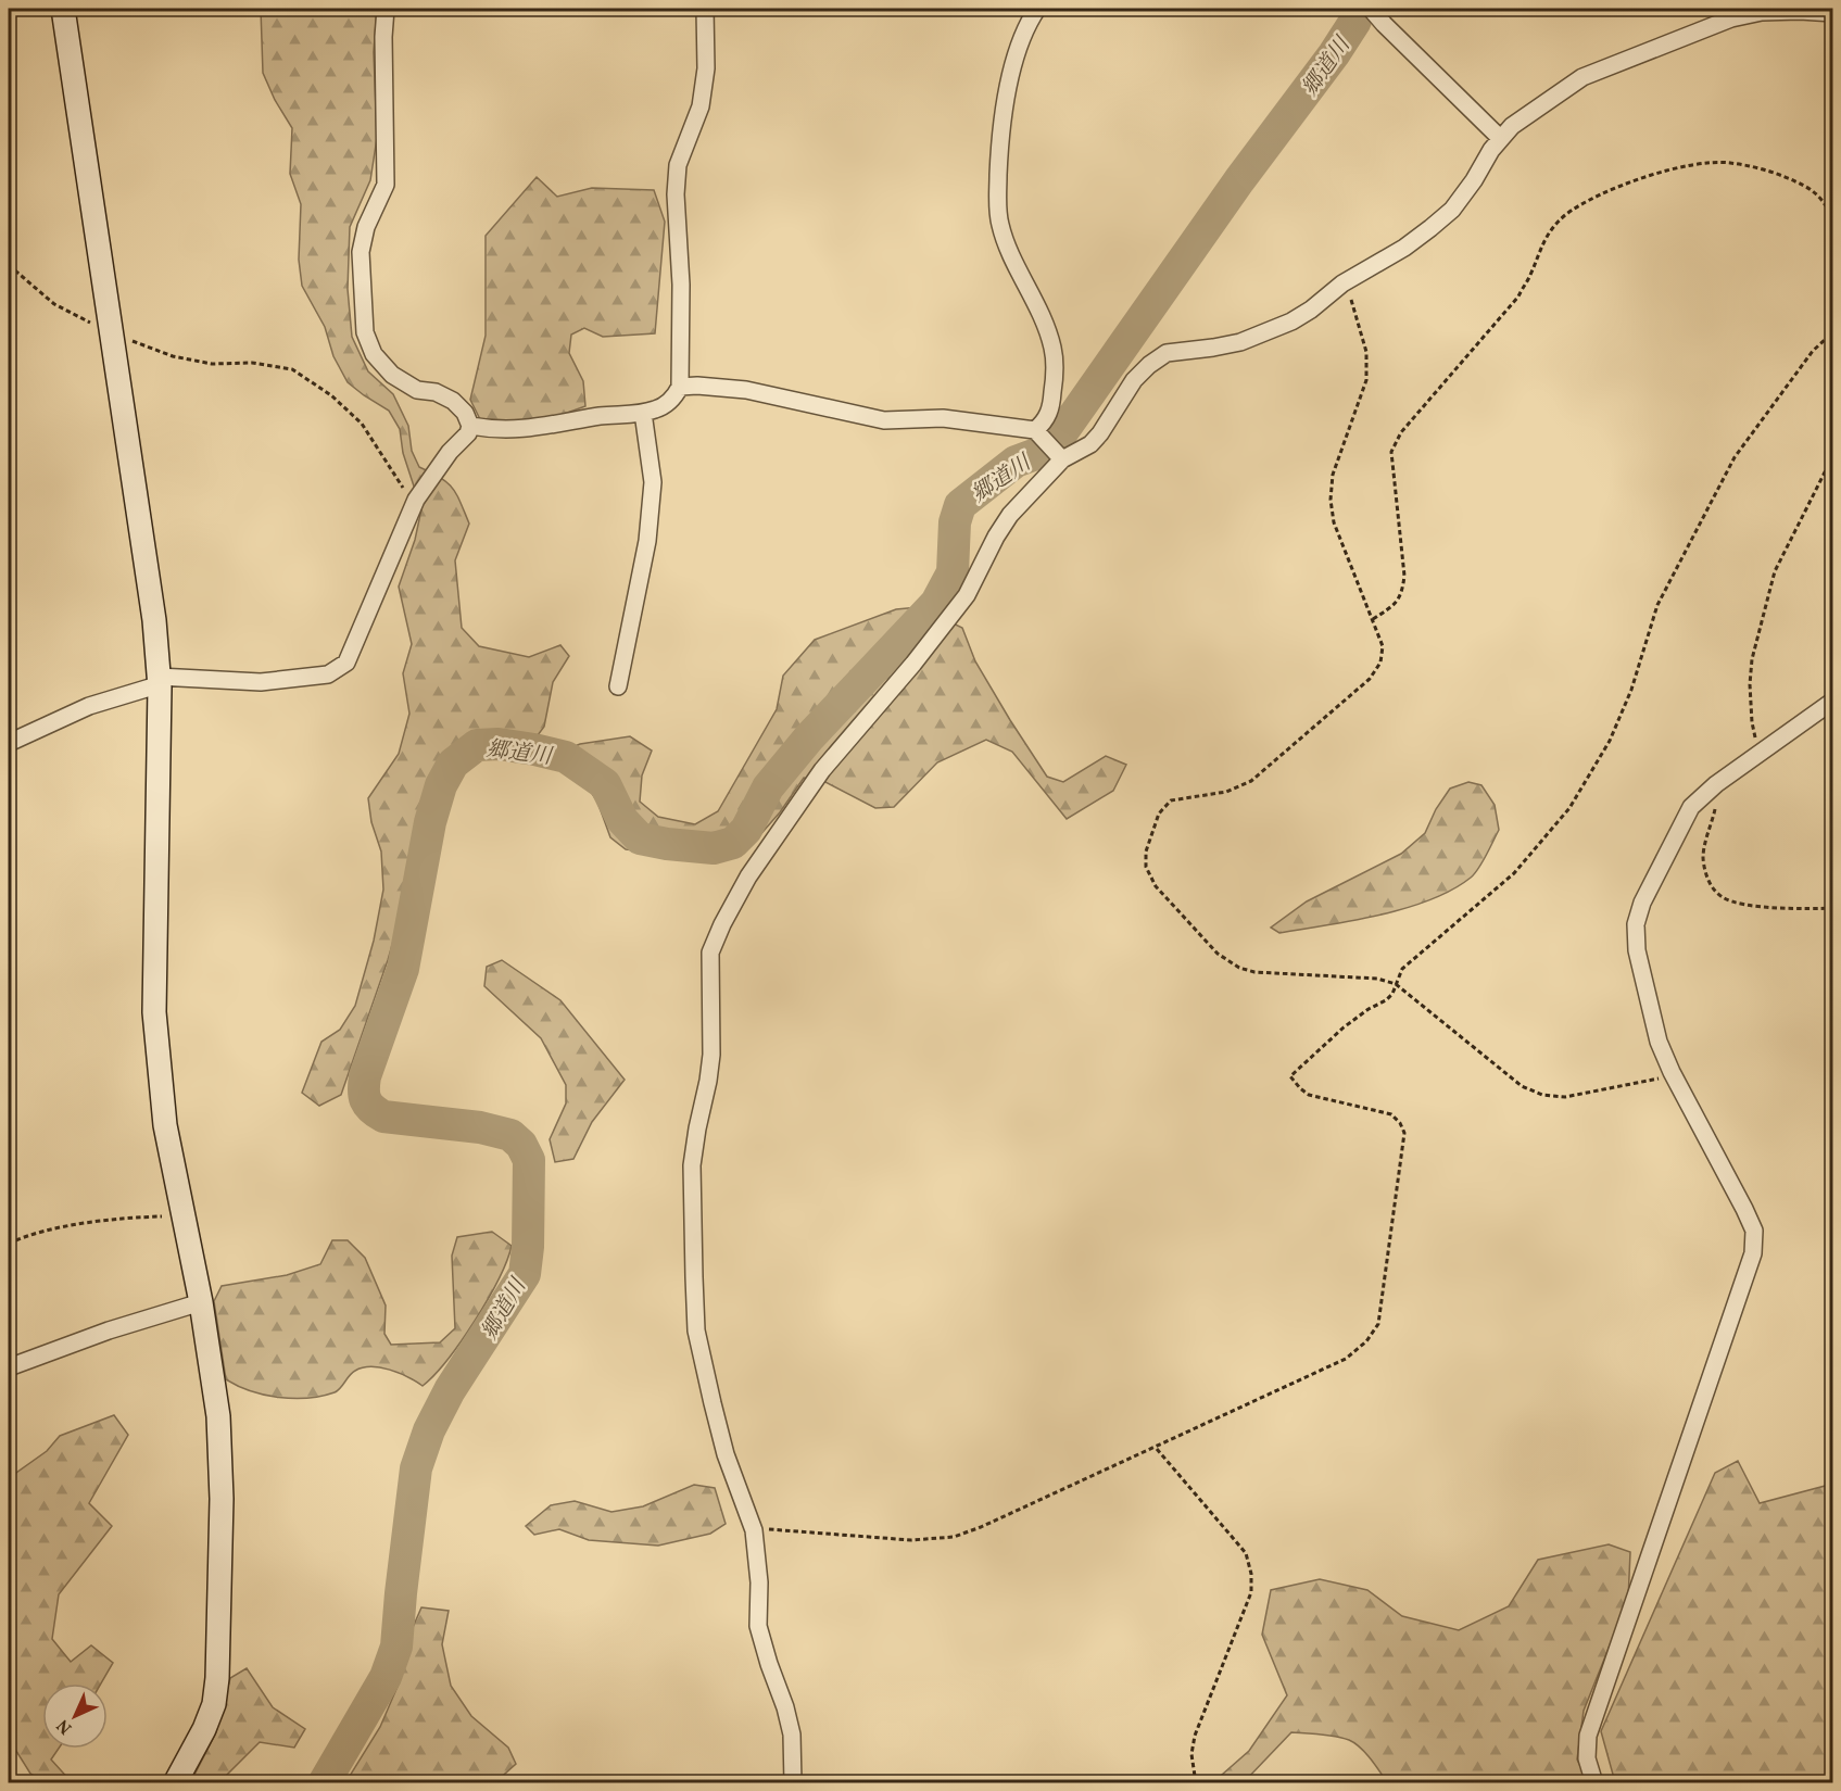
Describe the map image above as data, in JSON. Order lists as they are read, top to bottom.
{
  "water": ["郷道川"],
  "north": "bottom left"
}
